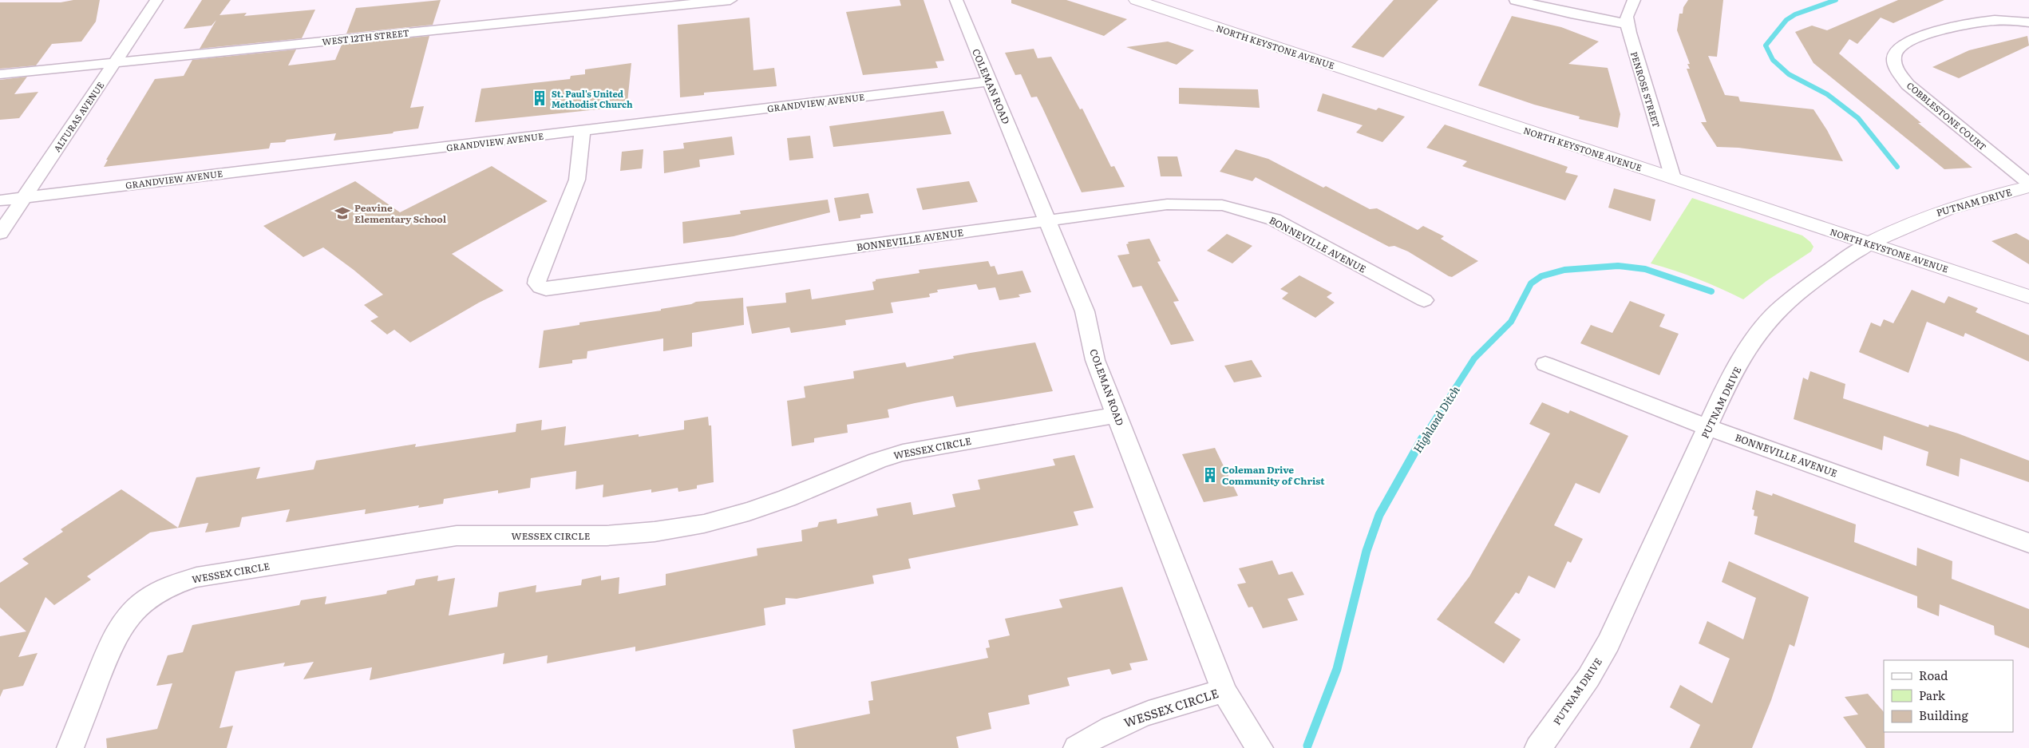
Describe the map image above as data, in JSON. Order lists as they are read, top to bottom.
{
  "streets": {
    "street": [
      "WEST 12TH STREET",
      "NORTH KEYSTONE AVENUE",
      "COLEMAN ROAD",
      "PENROSE STREET",
      "GRANDVIEW AVENUE",
      "COBBLESTONE COURT",
      "ALTURAS AVENUE",
      "PUTNAM DRIVE",
      "BONNEVILLE AVENUE",
      "WESSEX CIRCLE"
    ]
  },
  "crossings": [
    ["WEST 12TH STREET", "ALTURAS AVENUE"],
    ["NORTH KEYSTONE AVENUE", "PENROSE STREET"],
    ["NORTH KEYSTONE AVENUE", "PUTNAM DRIVE"],
    ["COLEMAN ROAD", "GRANDVIEW AVENUE"],
    ["COLEMAN ROAD", "BONNEVILLE AVENUE"],
    ["COLEMAN ROAD", "WESSEX CIRCLE"],
    ["GRANDVIEW AVENUE", "ALTURAS AVENUE"],
    ["GRANDVIEW AVENUE", "BONNEVILLE AVENUE"],
    ["PUTNAM DRIVE", "BONNEVILLE AVENUE"]
  ],
  "water": ["Highland Ditch"],
  "places": {
    "building": ["St. Paul's United Methodist Church", "Coleman Drive Community of Christ"],
    "school or university": ["Peavine Elementary School"]
  },
  "legend": ["Road", "Park", "Building"]
}
